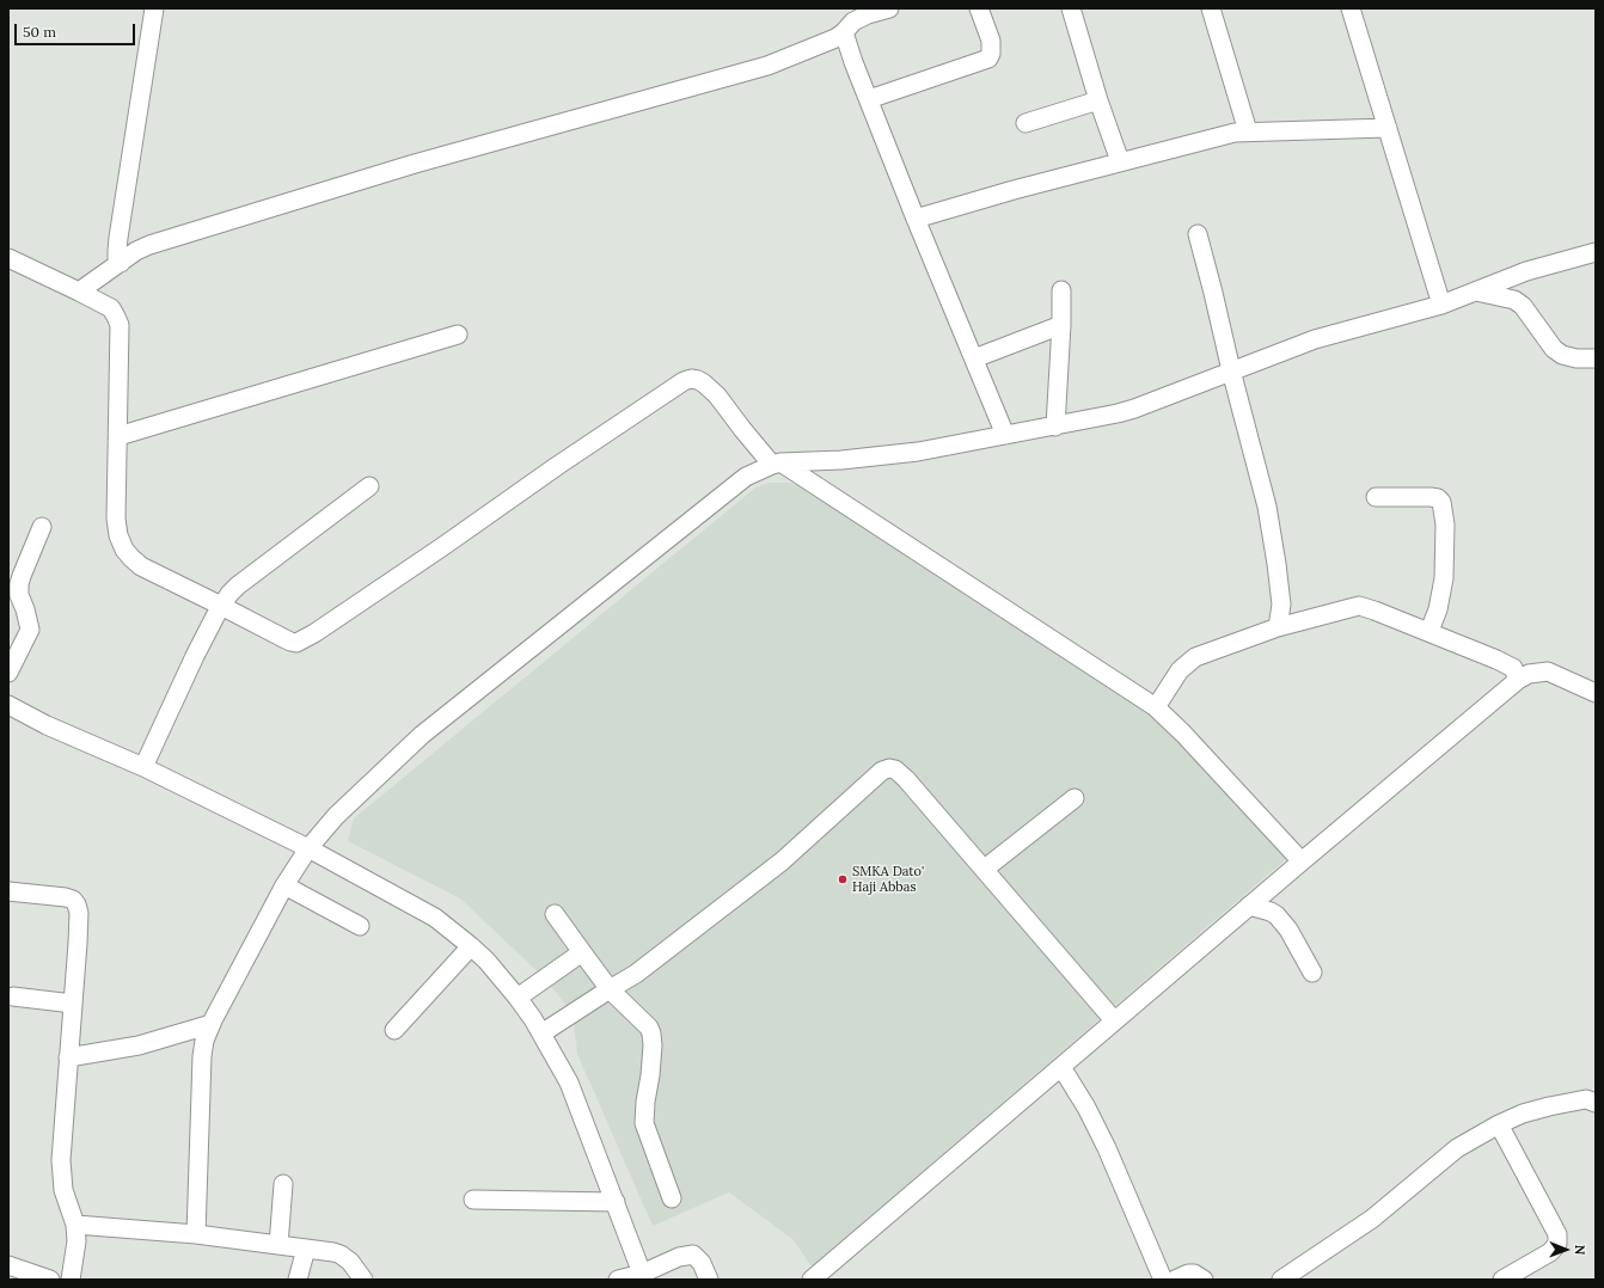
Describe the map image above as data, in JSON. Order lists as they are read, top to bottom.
{
  "places": ["SMKA Dato' Haji Abbas"],
  "scale_bar": "50 m",
  "north": "right"
}
